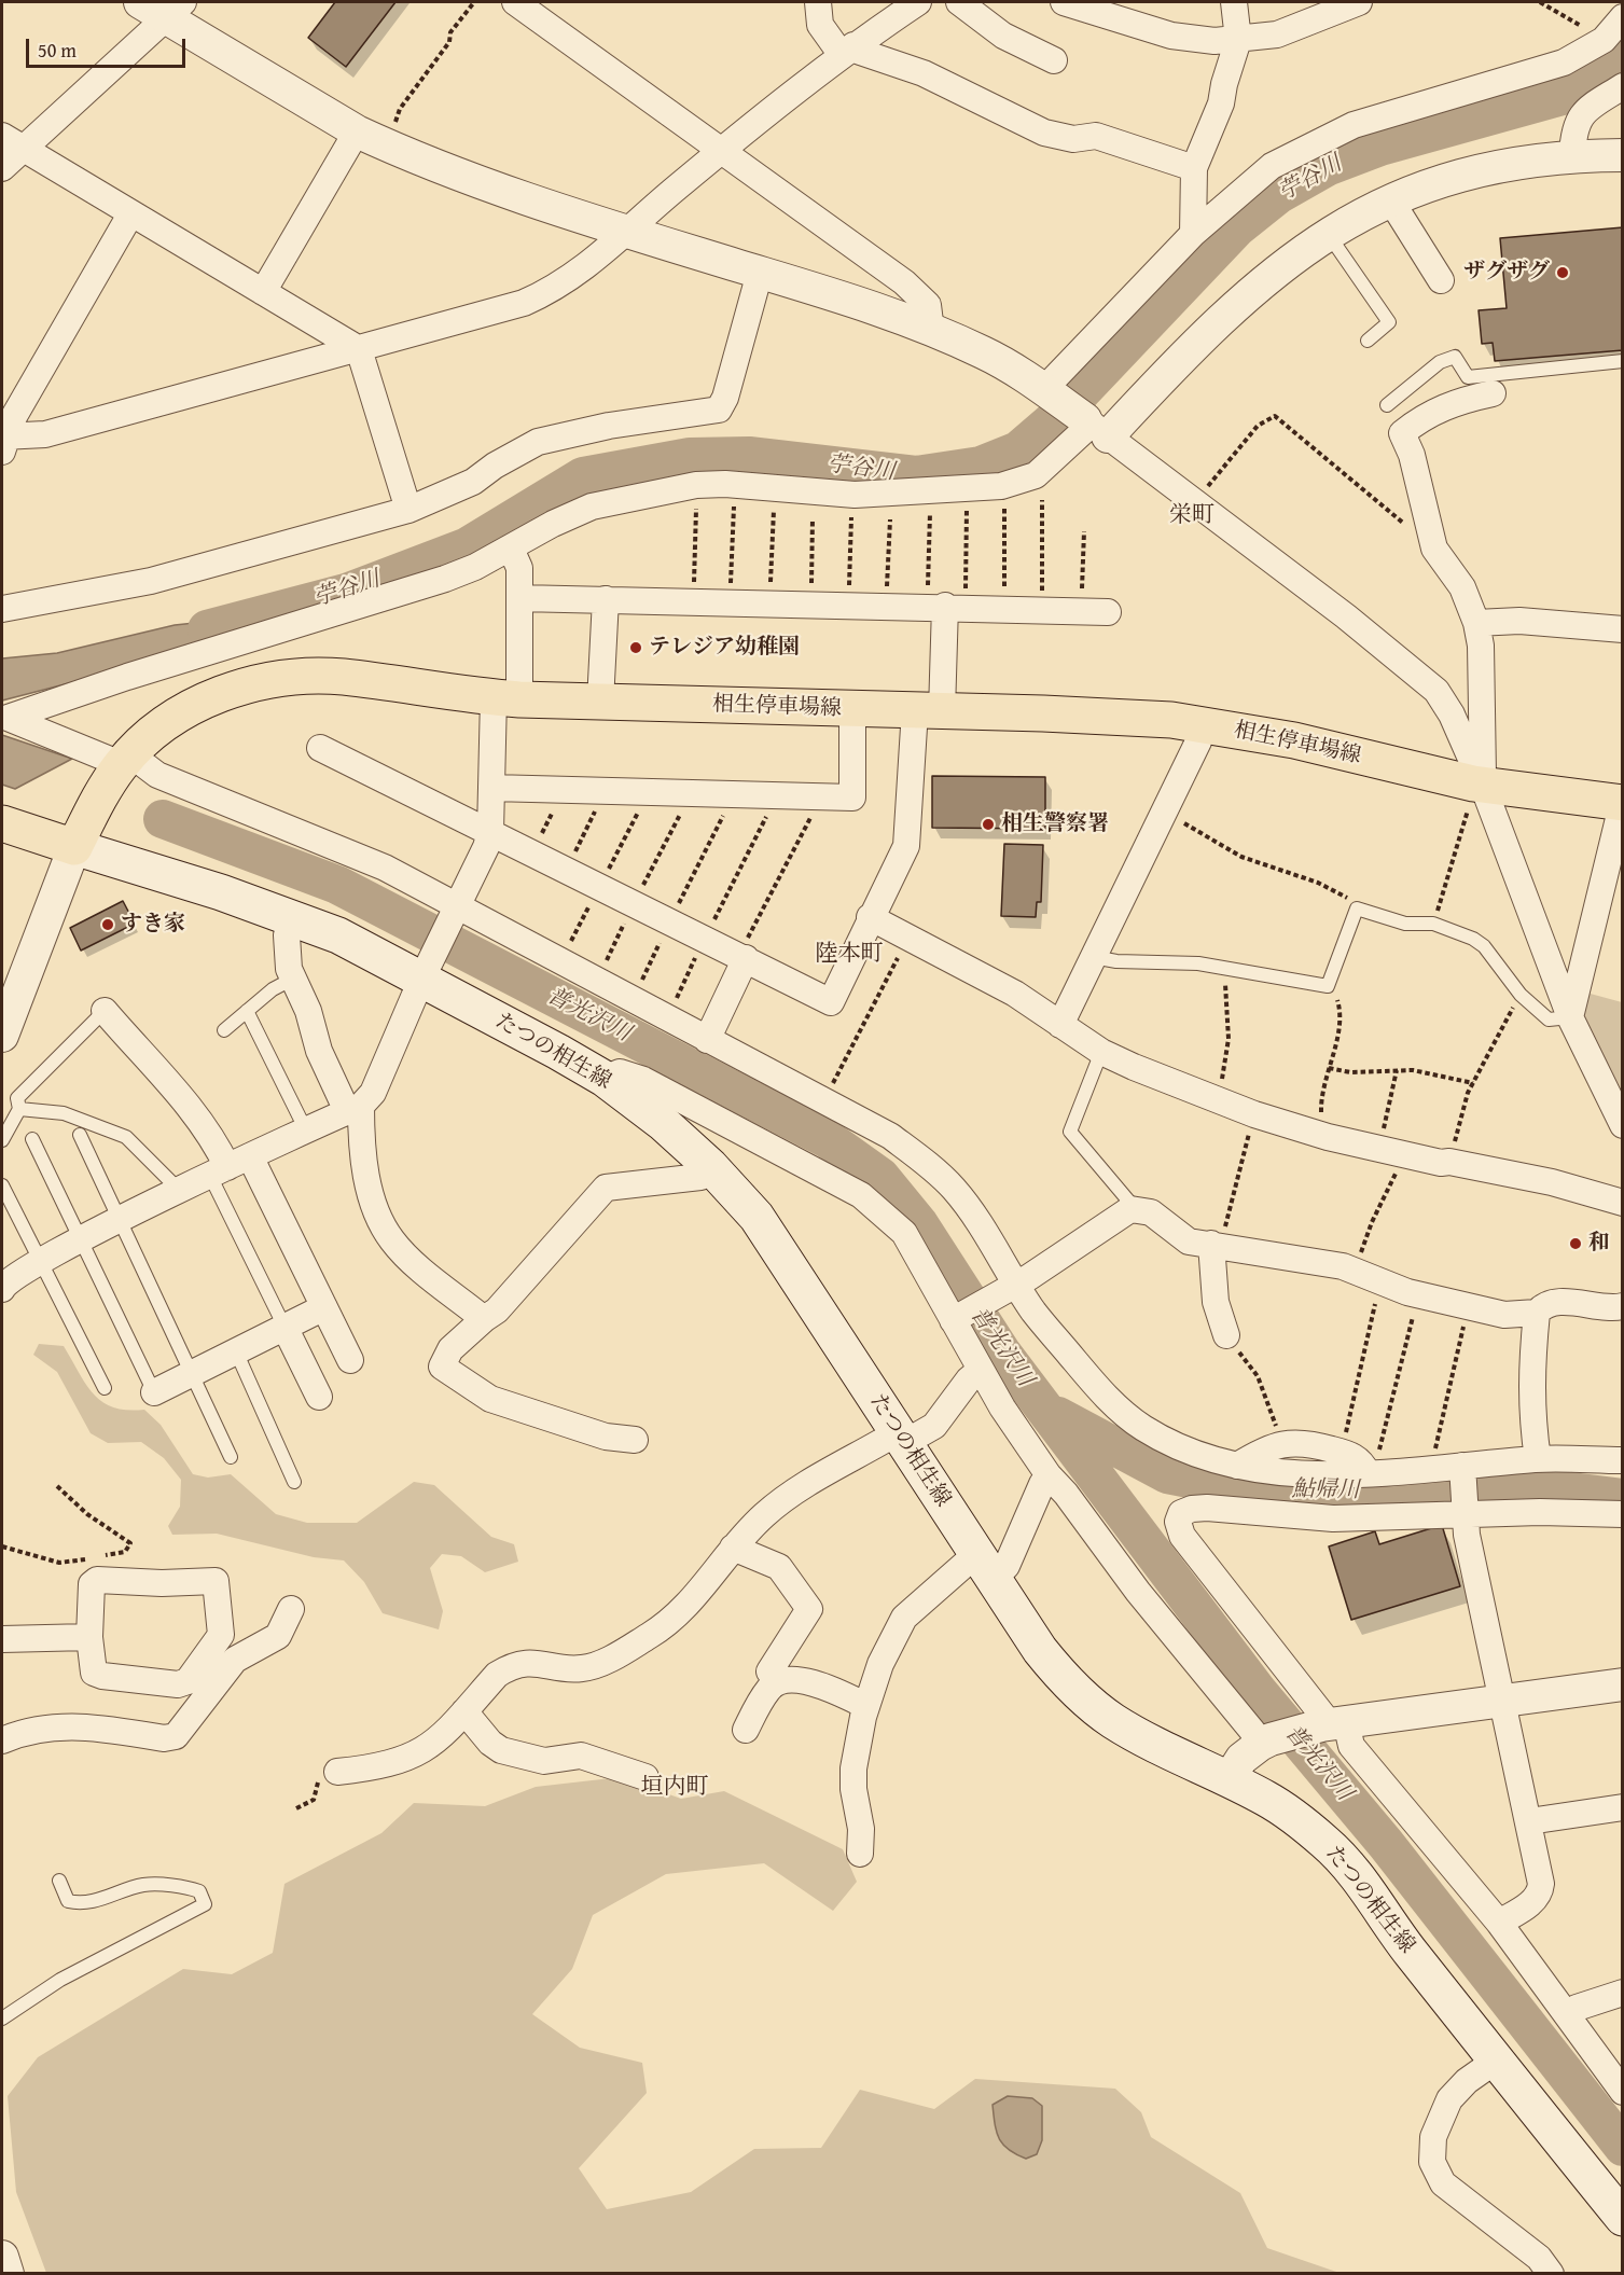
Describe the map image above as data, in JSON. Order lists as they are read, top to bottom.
{
  "streets": {
    "main road": ["相生停車場線", "たつの相生線"]
  },
  "crossings": [
    ["相生停車場線", "たつの相生線"]
  ],
  "districts": ["栄町", "陸本町", "垣内町"],
  "water": ["苧谷川", "普光沢川", "鮎帰川"],
  "places": [
    "ザグザグ",
    "テレジア幼稚園",
    "相生警察署",
    "すき家",
    "和"
  ],
  "scale_bar": "50 m"
}
